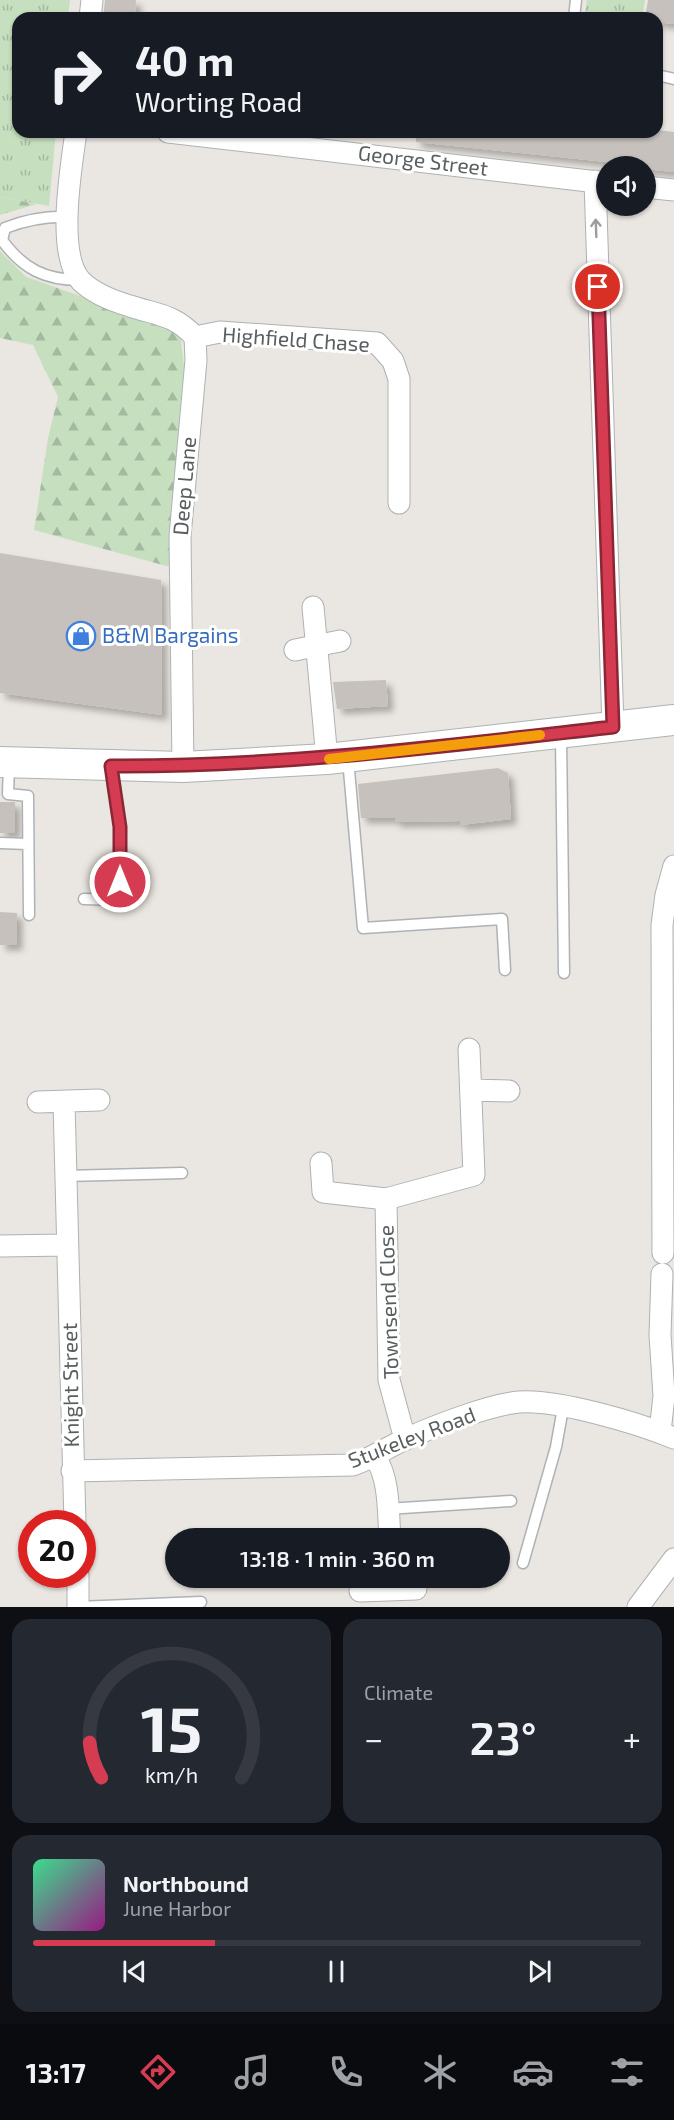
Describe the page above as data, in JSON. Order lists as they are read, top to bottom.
{
  "streets": {
    "street": [
      "George Street",
      "Highfield Chase",
      "Deep Lane",
      "Townsend Close",
      "Knight Street",
      "Stukeley Road"
    ]
  },
  "crossings": [
    ["Highfield Chase", "Deep Lane"],
    ["Townsend Close", "Stukeley Road"],
    ["Knight Street", "Stukeley Road"]
  ],
  "places": {
    "shop": ["B&M Bargains"]
  },
  "page": {
    "turn": ["40 m", "Worting Road"],
    "limit": "20",
    "trip": "13:18 · 1 min · 360 m",
    "tile": "Climate",
    "heat": ["−", "23°", "+"],
    "song": ["Northbound", "June Harbor"],
    "tabs": "13:17",
    "gauge": ["15", "km/h"]
  }
}
